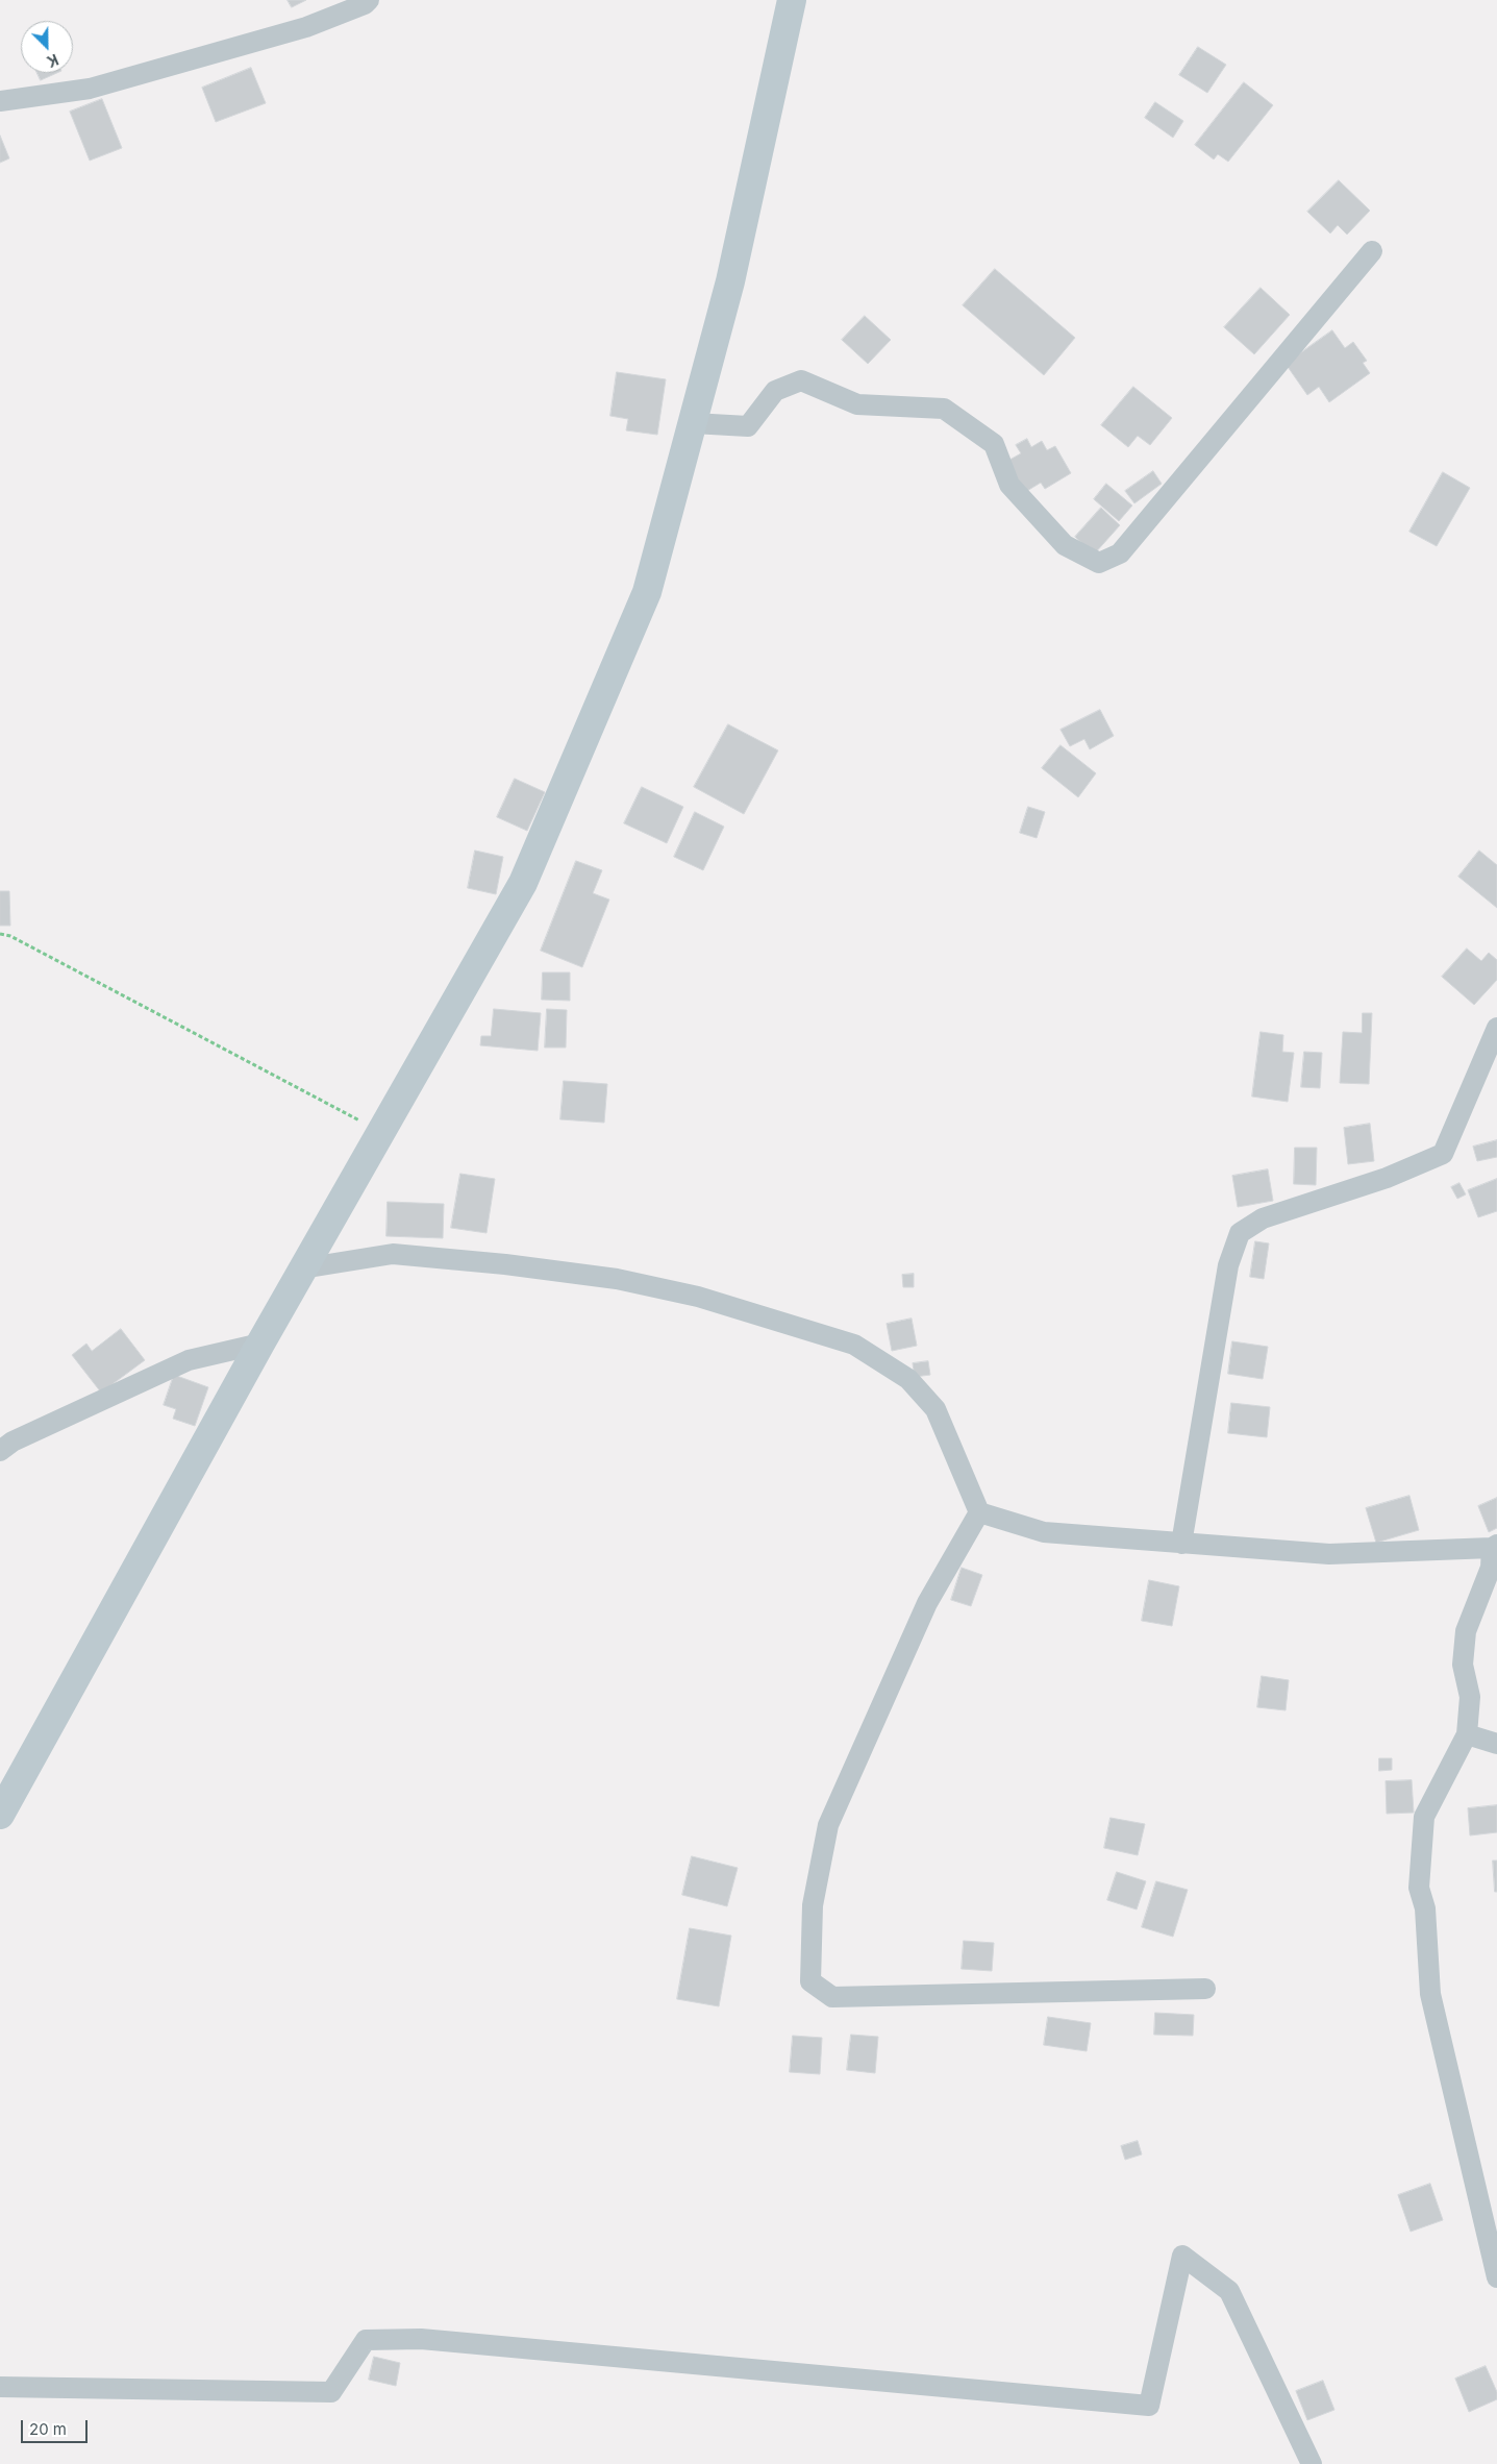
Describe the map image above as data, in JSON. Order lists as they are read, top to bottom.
{
  "scale_bar": "20 m",
  "north": "bottom right"
}
